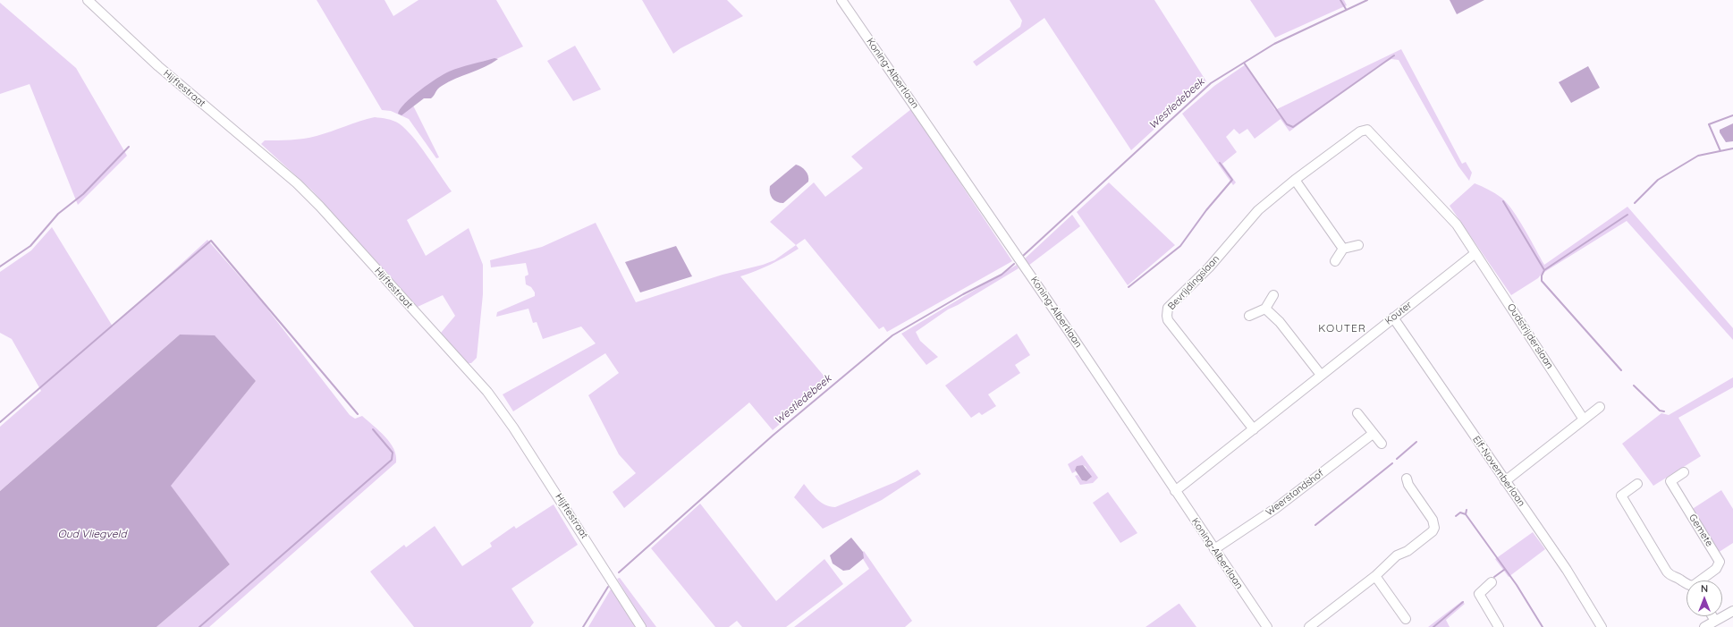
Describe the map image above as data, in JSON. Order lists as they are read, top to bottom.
{
  "streets": {
    "street": [
      "Koning-Albertlaan",
      "Hijftestraat",
      "Bevrijdingslaan",
      "Kouter",
      "Oudstrijderslaan",
      "Elf-Novemberlaan",
      "Weerstandshof",
      "Gemete"
    ]
  },
  "crossings": [
    ["Koning-Albertlaan", "Kouter"],
    ["Koning-Albertlaan", "Weerstandshof"],
    ["Bevrijdingslaan", "Kouter"],
    ["Bevrijdingslaan", "Oudstrijderslaan"],
    ["Kouter", "Oudstrijderslaan"],
    ["Kouter", "Elf-Novemberlaan"]
  ],
  "districts": ["KOUTER"],
  "water": ["Westledebeek", "Oud Vliegveld"],
  "north": "top"
}
